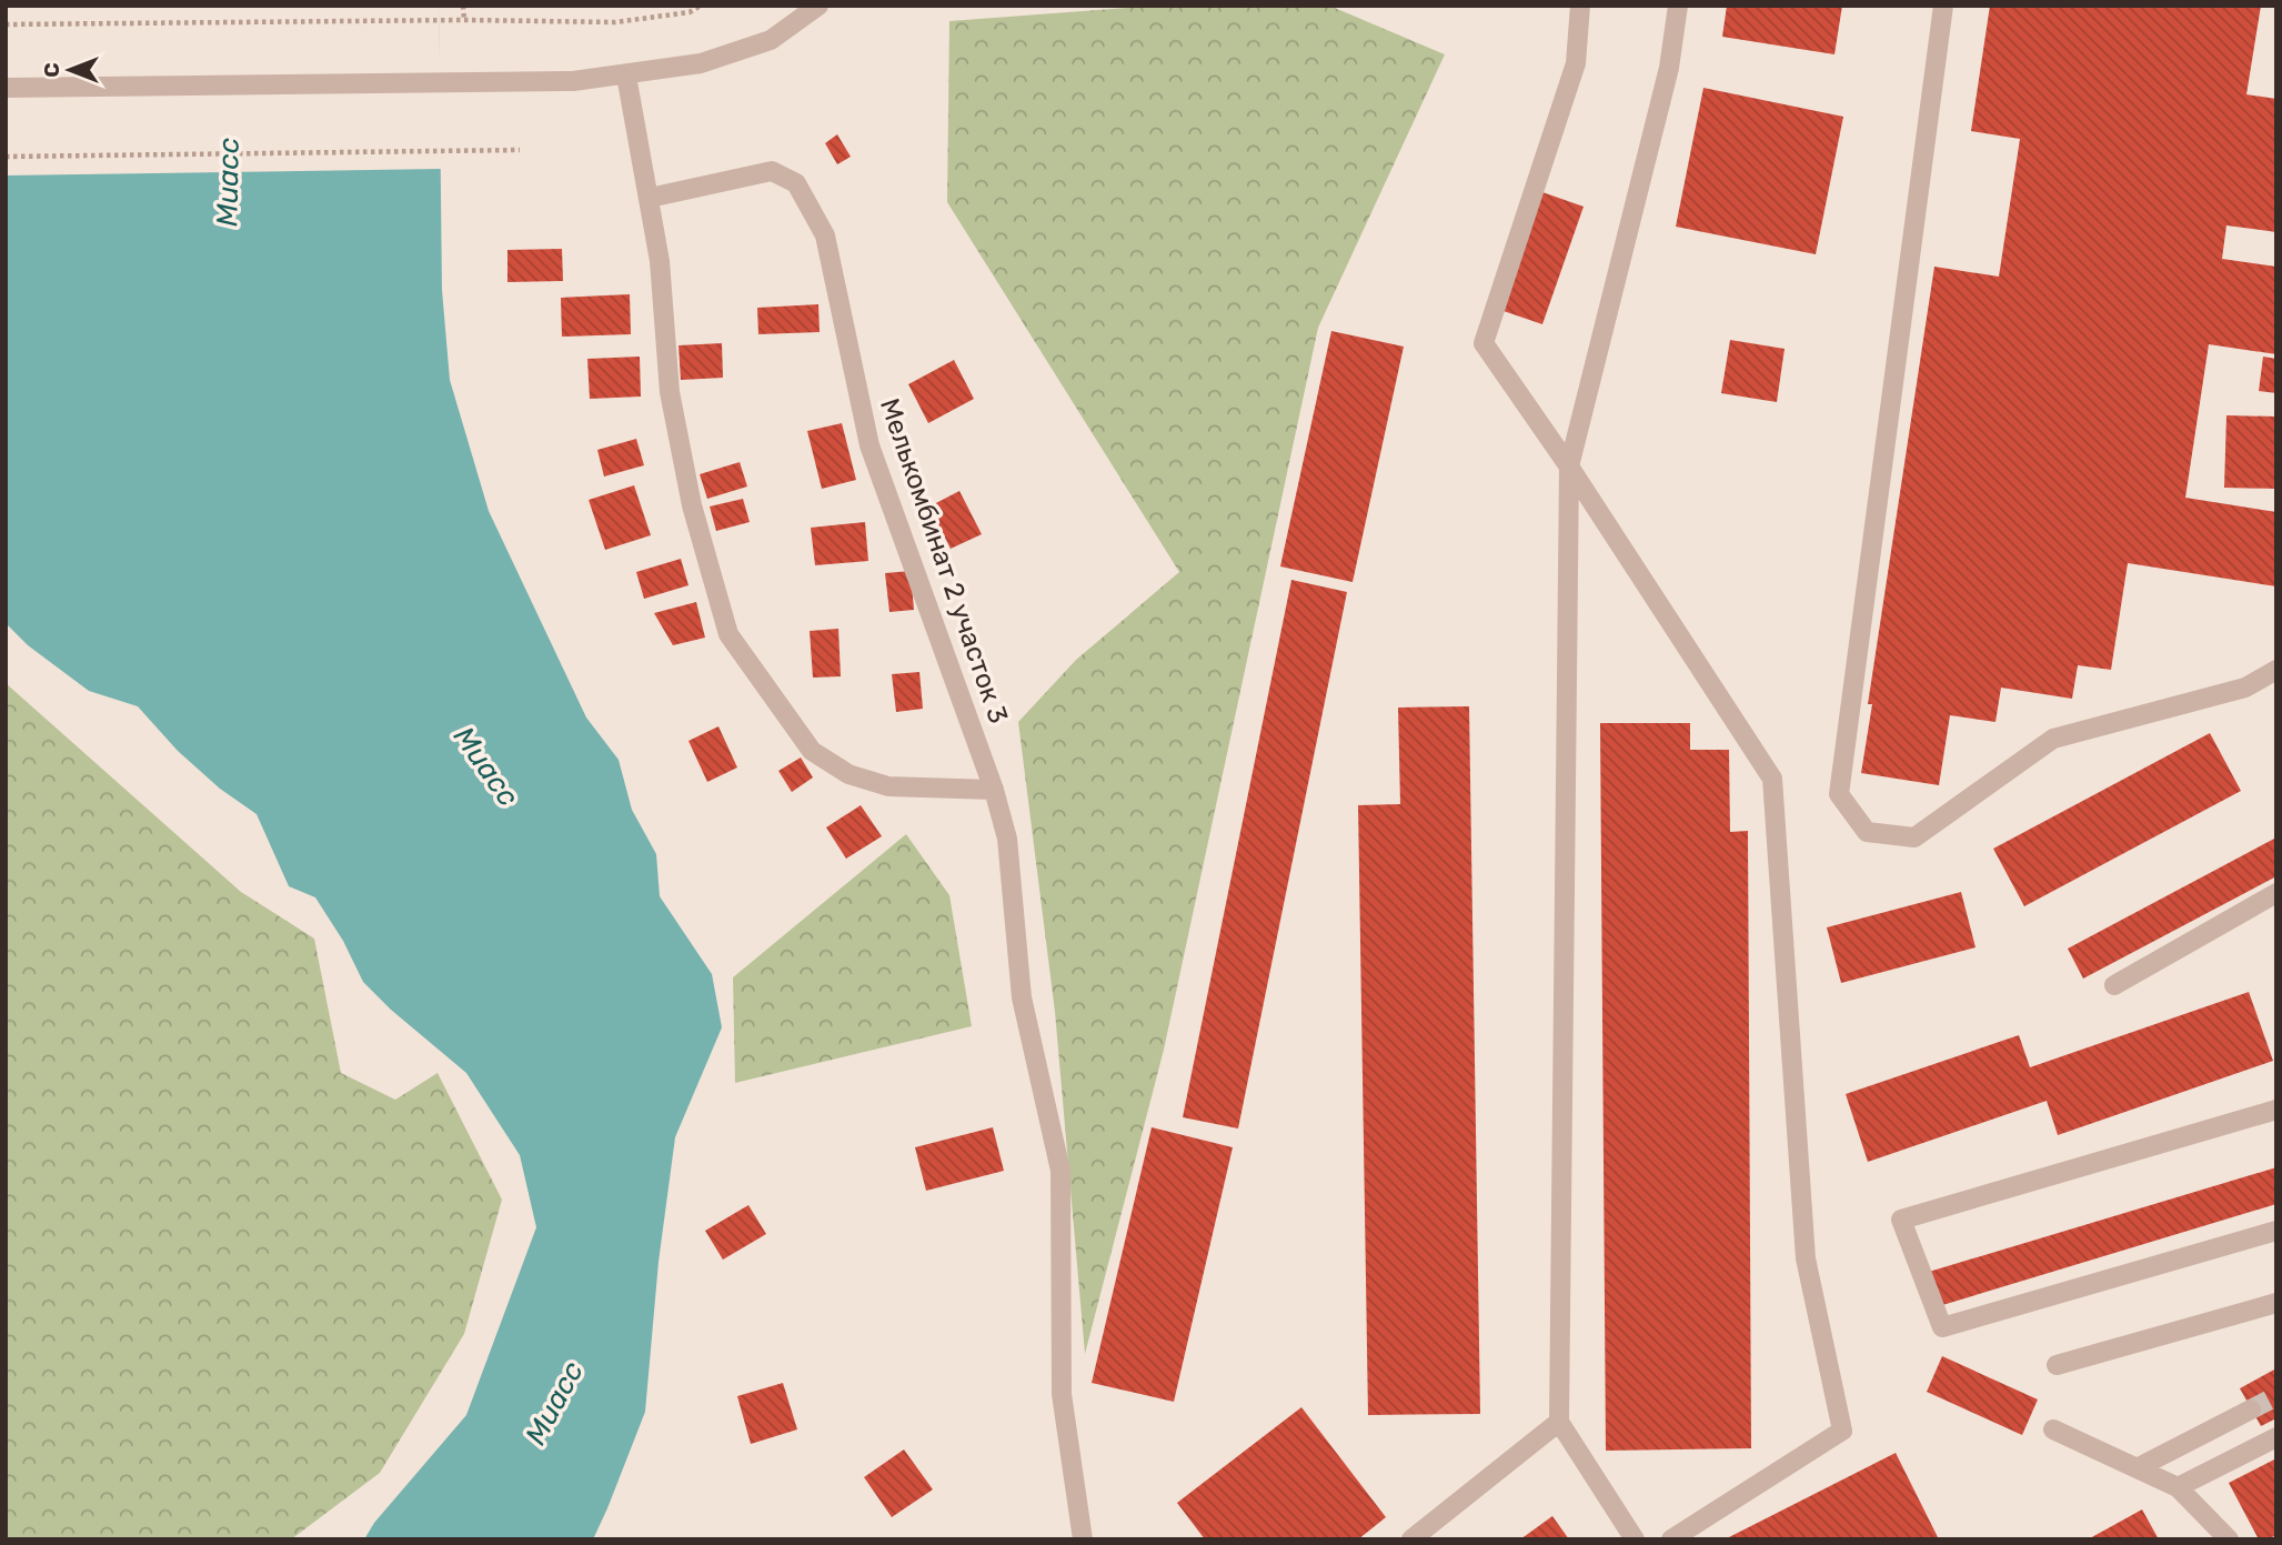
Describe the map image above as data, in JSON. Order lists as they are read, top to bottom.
{
  "streets": {
    "street": ["Мелькомбинат 2 участок 3"]
  },
  "water": ["Миасс"],
  "north": "left"
}
